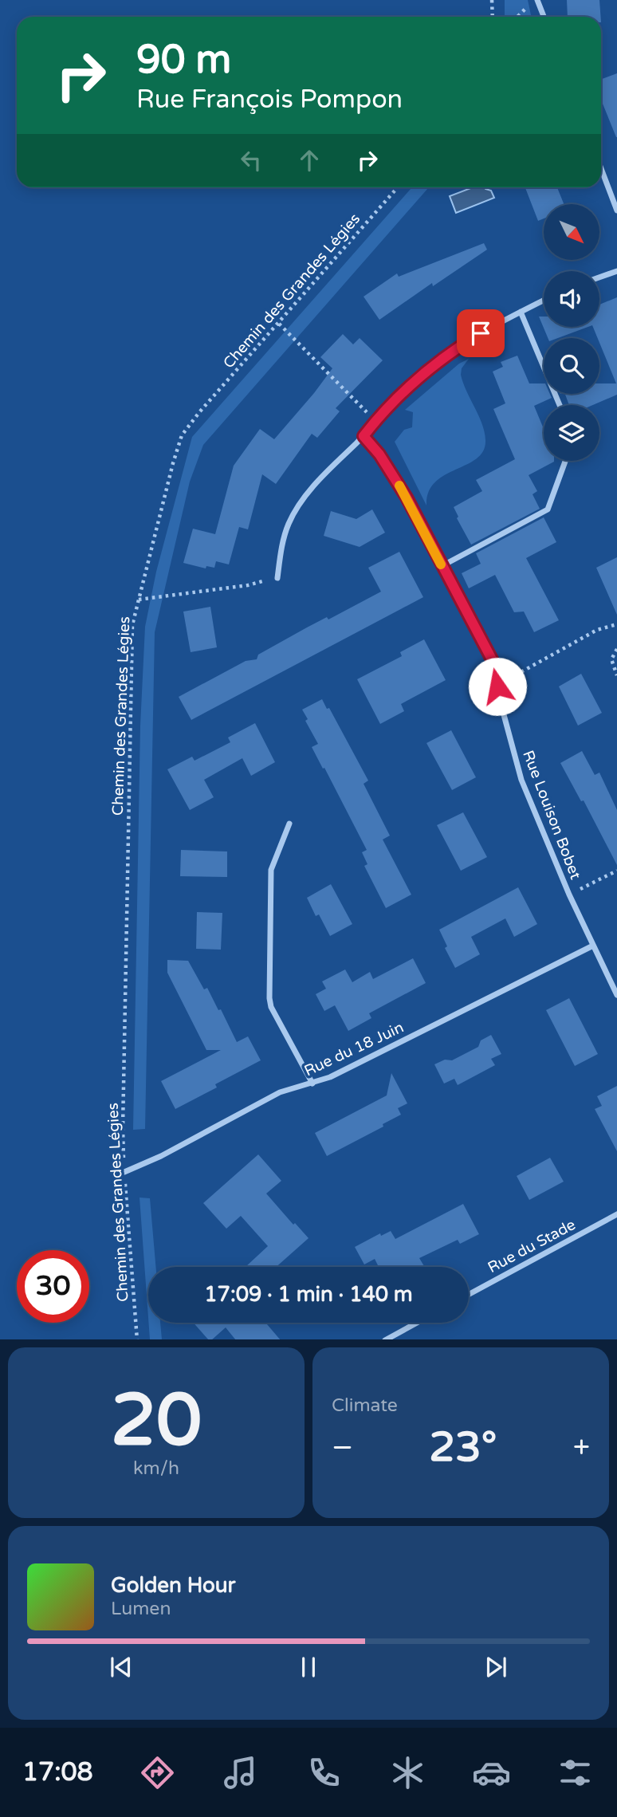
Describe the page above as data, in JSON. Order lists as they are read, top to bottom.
{
  "streets": {
    "street": ["Rue Louison Bobet", "Rue du 18 Juin", "Rue du Stade"],
    "path": ["Chemin des Grandes Légies"]
  },
  "crossings": [
    ["Chemin des Grandes Légies", "Rue du 18 Juin"],
    ["Rue Louison Bobet", "Rue du 18 Juin"]
  ],
  "north": "bottom right",
  "page": {
    "turn": ["90 m", "Rue François Pompon"],
    "limit": "30",
    "trip": "17:09 · 1 min · 140 m",
    "tile": [
      ["20", "km/h"],
      "Climate"
    ],
    "heat": ["−", "23°", "+"],
    "song": ["Golden Hour", "Lumen"],
    "tabs": "17:08"
  }
}
